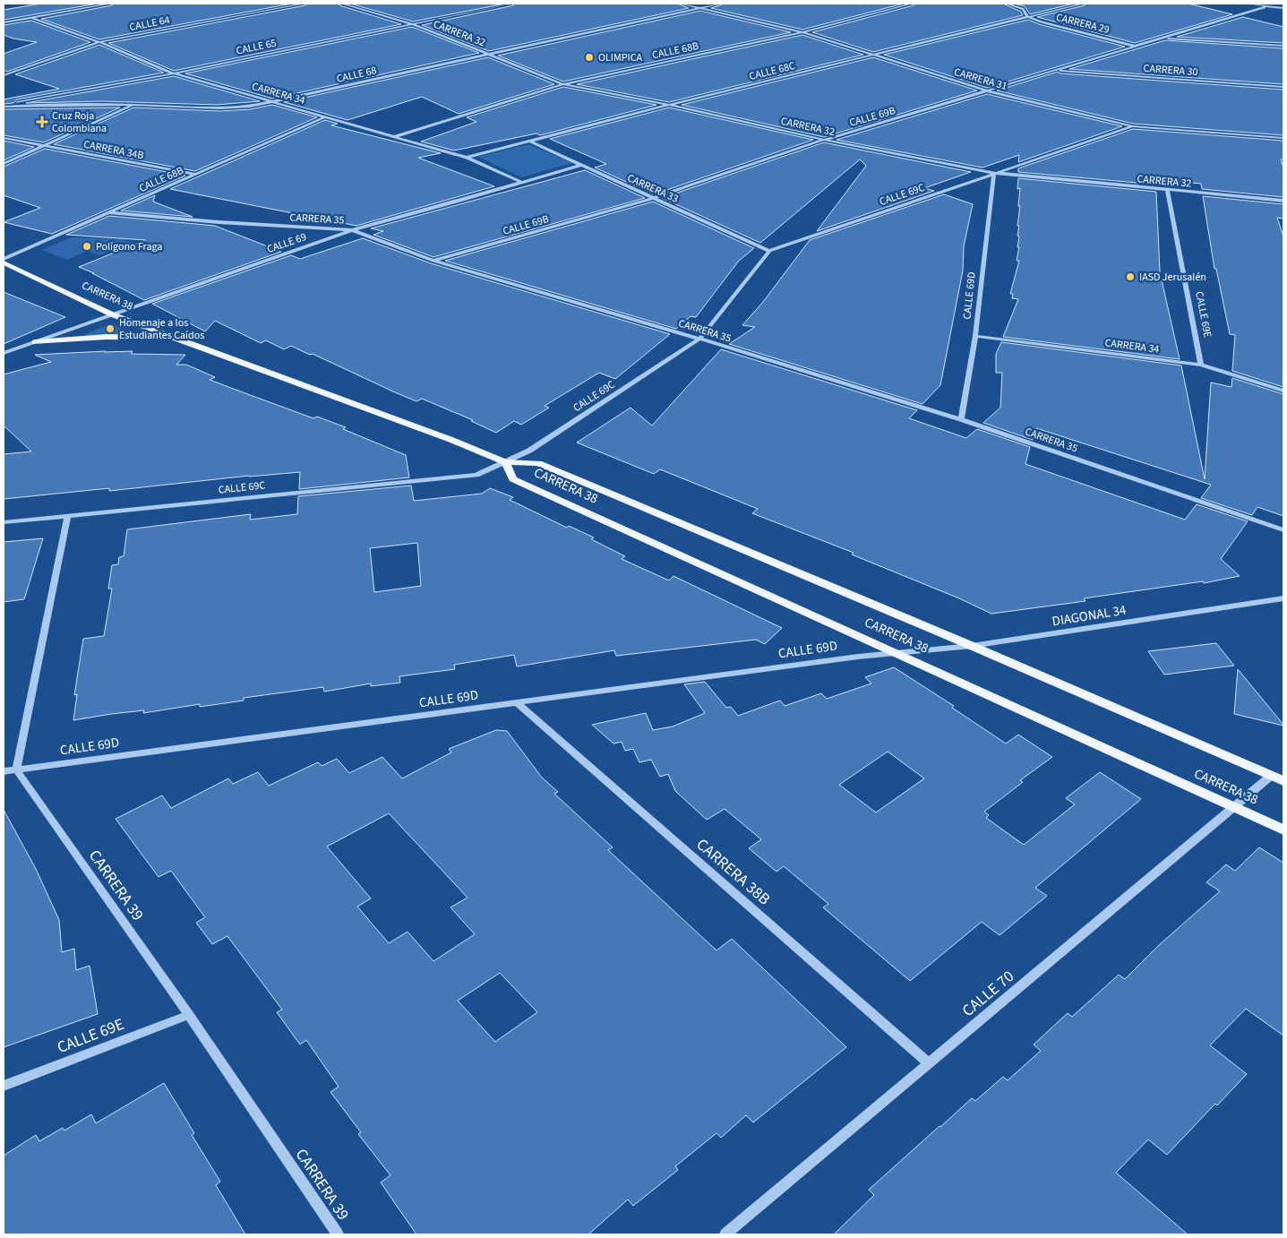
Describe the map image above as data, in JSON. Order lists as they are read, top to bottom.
{
  "streets": {
    "main road": ["CARRERA 38"],
    "street": [
      "CALLE 64",
      "CARRERA 29",
      "CARRERA 32",
      "CALLE 65",
      "CALLE 68B",
      "CARRERA 30",
      "CALLE 68C",
      "CALLE 68",
      "CARRERA 31",
      "CARRERA 34",
      "CALLE 69B",
      "CARRERA 34B",
      "CARRERA 33",
      "CALLE 69C",
      "CARRERA 35",
      "CALLE 69",
      "CALLE 69D",
      "CALLE 69E",
      "DIAGONAL 34",
      "CARRERA 38B",
      "CARRERA 39",
      "CALLE 70"
    ]
  },
  "crossings": [
    ["CALLE 64", "CARRERA 34"],
    ["CARRERA 29", "CALLE 68C"],
    ["CARRERA 29", "CALLE 69B"],
    ["CARRERA 32", "CALLE 65"],
    ["CARRERA 32", "CALLE 68B"],
    ["CARRERA 32", "CALLE 68C"],
    ["CARRERA 32", "CALLE 68"],
    ["CARRERA 32", "CALLE 69B"],
    ["CARRERA 32", "CALLE 69C"],
    ["CARRERA 32", "CALLE 69D"],
    ["CARRERA 32", "CALLE 69E"],
    ["CALLE 65", "CALLE 68"],
    ["CALLE 65", "CARRERA 34"],
    ["CALLE 68B", "CARRERA 31"],
    ["CALLE 68B", "CARRERA 34"],
    ["CALLE 68B", "CARRERA 34B"],
    ["CALLE 68B", "CARRERA 35"],
    ["CARRERA 30", "CALLE 69B"],
    ["CALLE 68C", "CARRERA 31"],
    ["CALLE 68C", "CARRERA 34"],
    ["CALLE 68C", "CARRERA 33"],
    ["CALLE 68", "CARRERA 31"],
    ["CALLE 68", "CARRERA 34"],
    ["CALLE 68", "CARRERA 34B"],
    ["CARRERA 31", "CALLE 69B"],
    ["CARRERA 31", "CALLE 69C"],
    ["CARRERA 34", "CALLE 69"],
    ["CARRERA 34", "CALLE 69D"],
    ["CARRERA 34", "CALLE 69E"],
    ["CALLE 69B", "CARRERA 33"],
    ["CALLE 69B", "CARRERA 35"],
    ["CARRERA 33", "CALLE 69C"],
    ["CARRERA 33", "CALLE 69"],
    ["CALLE 69C", "CARRERA 35"],
    ["CALLE 69C", "CARRERA 38"],
    ["CALLE 69C", "CALLE 69D"],
    ["CARRERA 35", "CALLE 69"],
    ["CARRERA 35", "CALLE 69D"],
    ["CALLE 69", "CARRERA 38"],
    ["CARRERA 38", "CALLE 69D"],
    ["CARRERA 38", "DIAGONAL 34"],
    ["CARRERA 38", "CALLE 70"],
    ["CALLE 69D", "DIAGONAL 34"],
    ["CALLE 69D", "CARRERA 38B"],
    ["CALLE 69D", "CARRERA 39"],
    ["CALLE 69E", "CARRERA 39"],
    ["CARRERA 38B", "CALLE 70"]
  ],
  "places": {
    "other": [
      "OLIMPICA",
      "Polígono Fraga",
      "IASD Jerusalén",
      "Homenaje a los Estudiantes Caídos"
    ],
    "health": ["Cruz Roja Colombiana"]
  }
}
